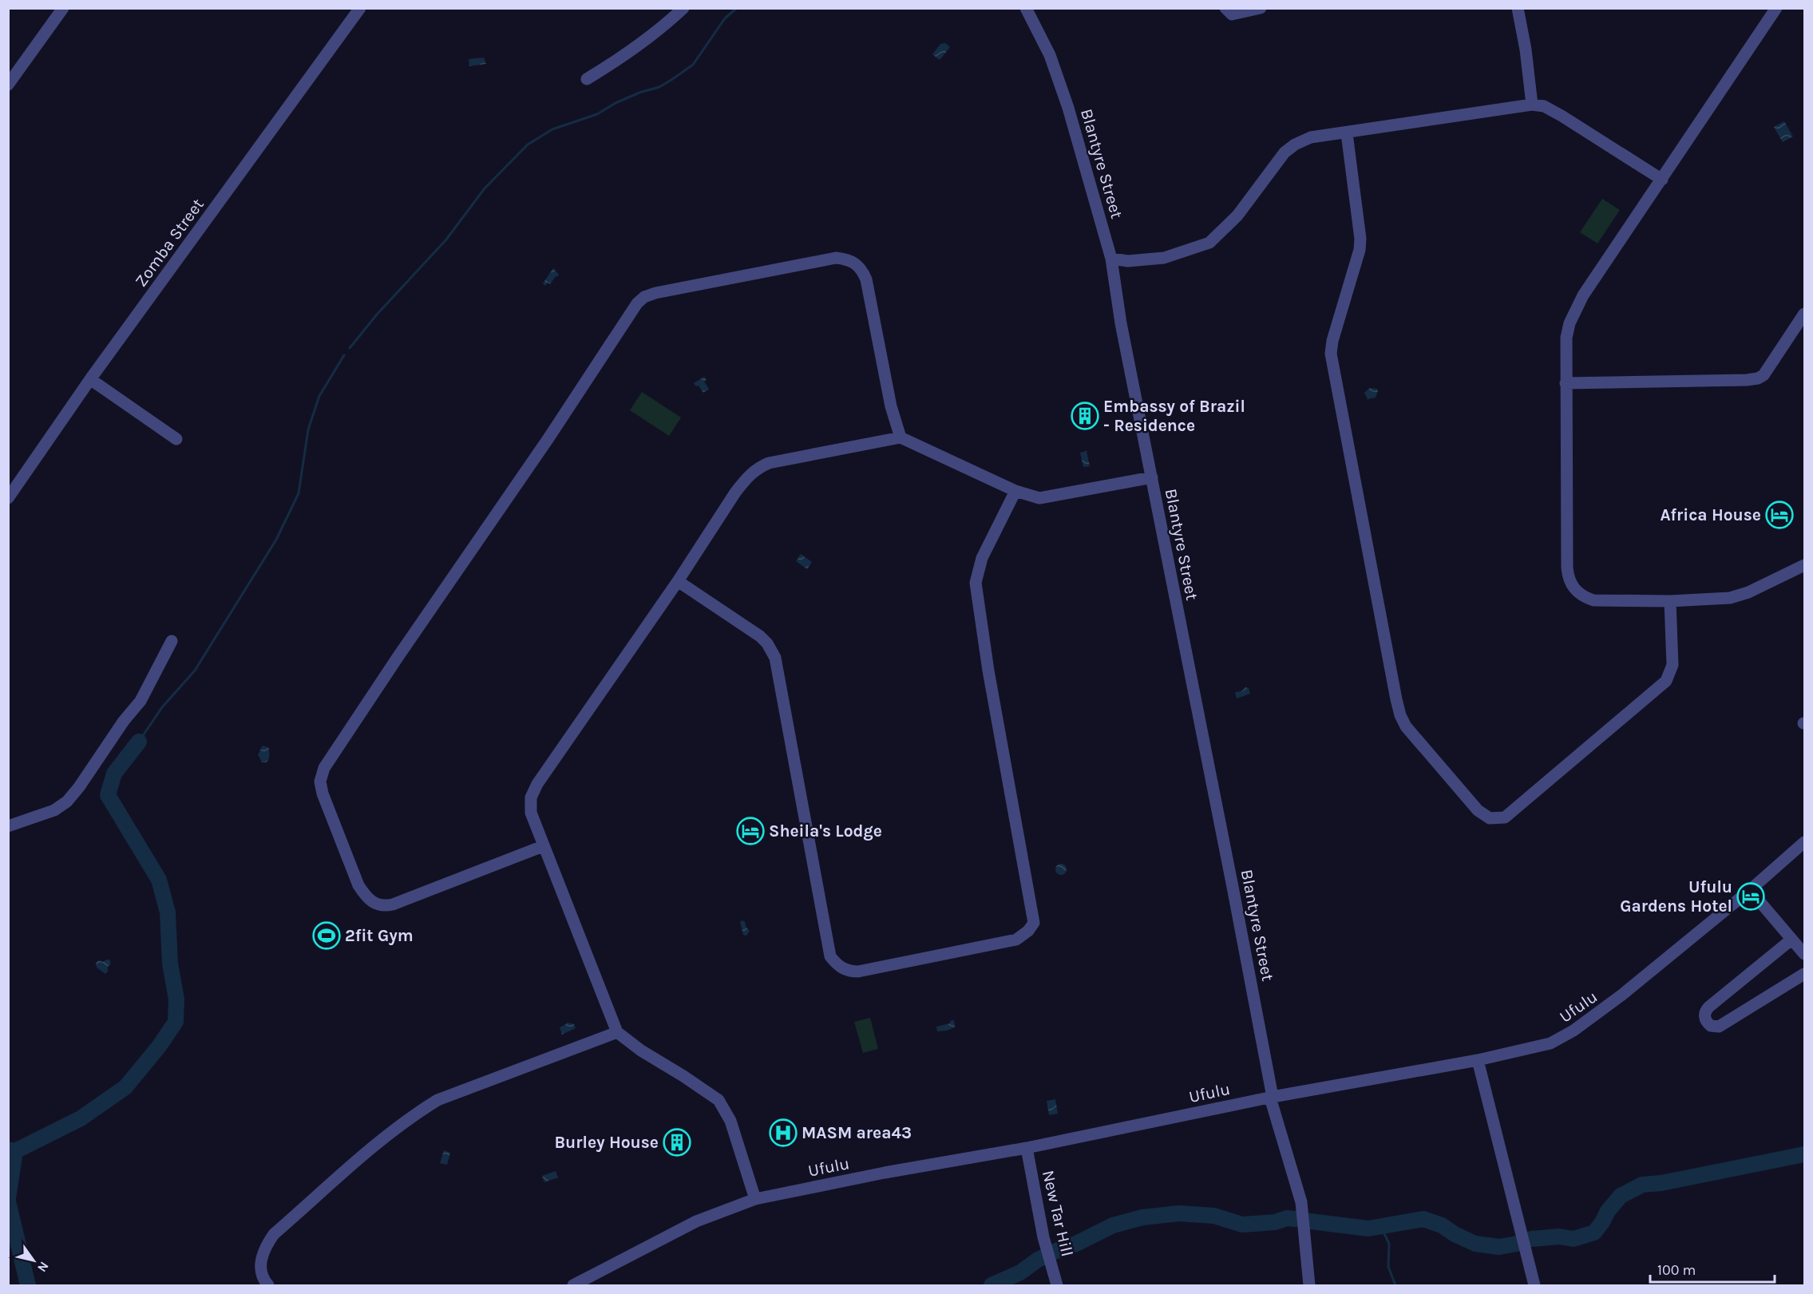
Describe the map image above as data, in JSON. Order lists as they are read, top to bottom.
{
  "streets": {
    "street": [
      "Blantyre Street",
      "Zomba Street",
      "Ufulu",
      "New Tar Hill"
    ]
  },
  "crossings": [
    ["Blantyre Street", "Ufulu"],
    ["Ufulu", "New Tar Hill"]
  ],
  "places": {
    "building": ["Embassy of Brazil - Residence", "Burley House"],
    "hotel": ["Africa House", "Sheila's Lodge", "Ufulu Gardens Hotel"],
    "sports": ["2fit Gym"],
    "hospital": ["MASM area43"]
  },
  "scale_bar": "100 m",
  "north": "bottom right"
}
